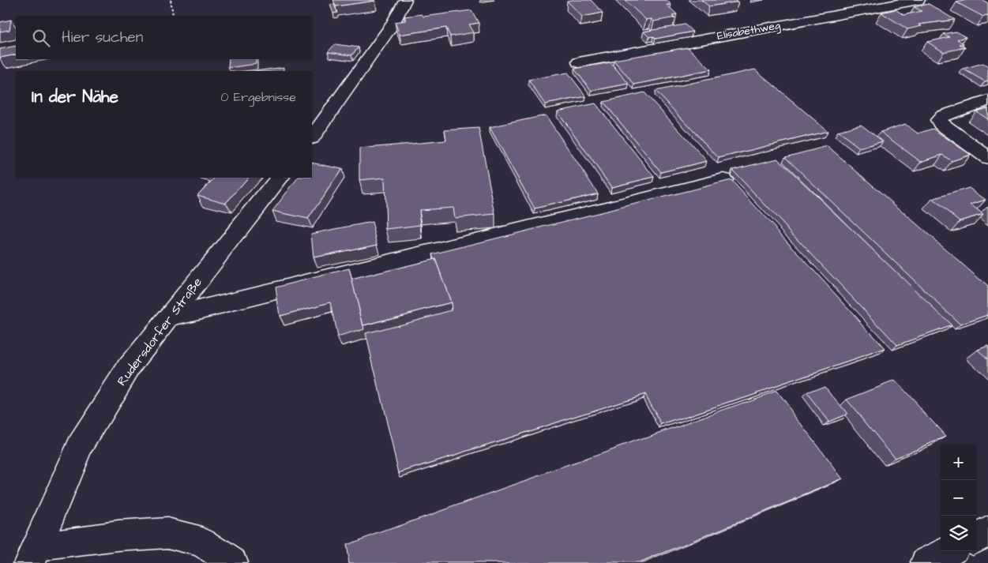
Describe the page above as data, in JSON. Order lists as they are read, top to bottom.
{
  "streets": {
    "street": ["Elisabethweg", "Rudersdorfer Straße"]
  },
  "page": {
    "search": "Hier suchen",
    "heading": ["In der Nähe", "0 Ergebnisse"],
    "map_buttons": ["+", "−"]
  }
}
